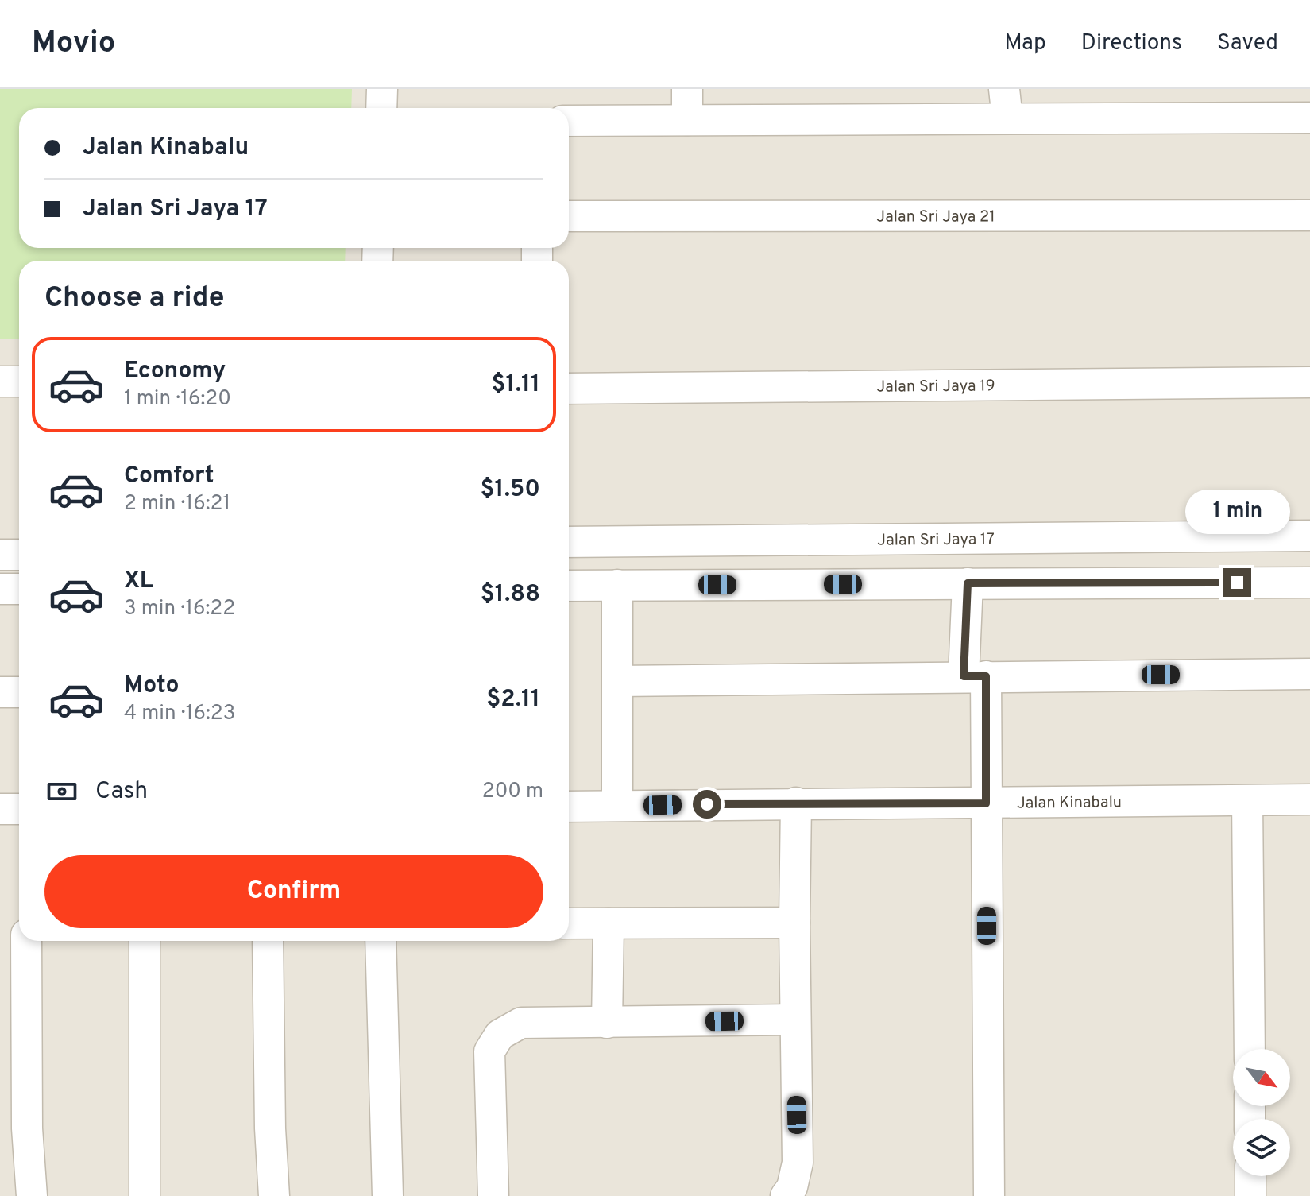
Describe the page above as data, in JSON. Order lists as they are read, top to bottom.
{
  "streets": {
    "street": [
      "Jalan Sri Jaya 21",
      "Jalan Sri Jaya 19",
      "Jalan Sri Jaya 17",
      "Jalan Kinabalu"
    ]
  },
  "north": "bottom right",
  "page": {
    "header": "Movio",
    "nav": ["Map", "Directions", "Saved"],
    "banner": ["Jalan Kinabalu", "Jalan Sri Jaya 17"],
    "heading": "Choose a ride",
    "list": [
      {
        "name": "Economy",
        "note": "1 min · 16:20",
        "value": "$1.11"
      },
      {
        "name": "Comfort",
        "note": "2 min · 16:21",
        "value": "$1.50"
      },
      {
        "name": "XL",
        "note": "3 min · 16:22",
        "value": "$1.88"
      },
      {
        "name": "Moto",
        "note": "4 min · 16:23",
        "value": "$2.11"
      }
    ],
    "bubble": "1 min",
    "pay": ["Cash", "200 m"],
    "buttons": "Confirm"
  }
}
